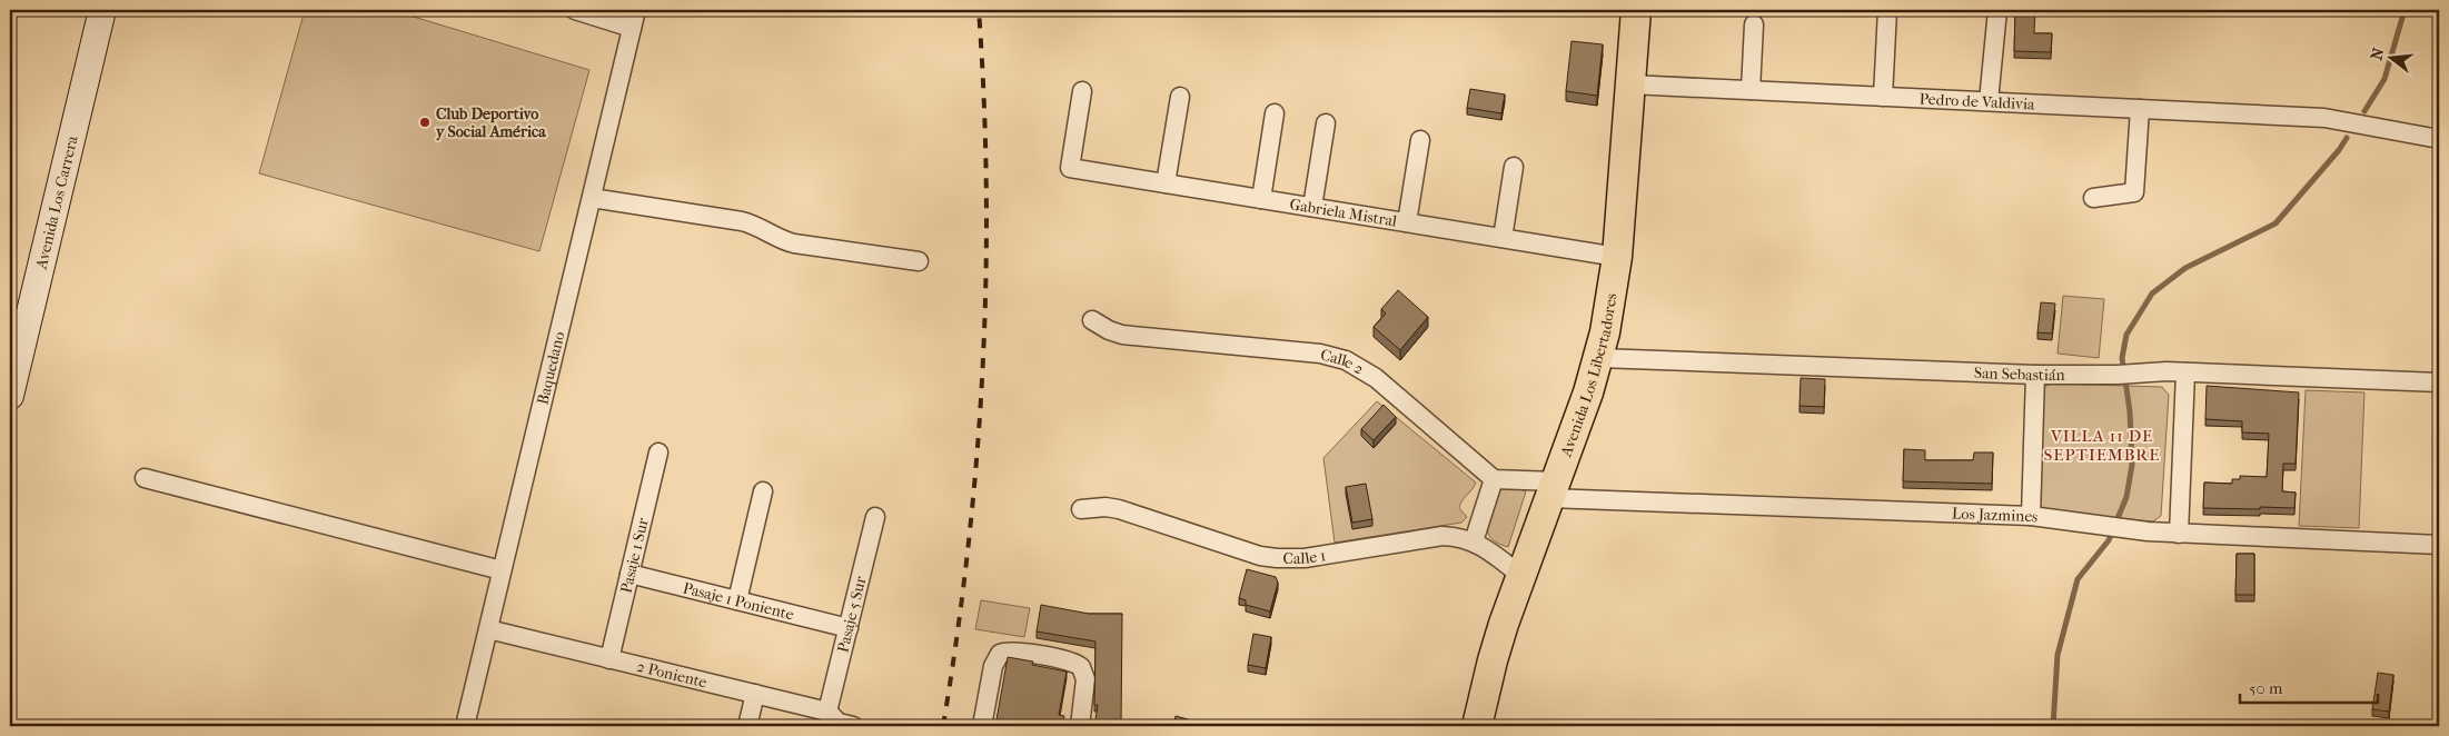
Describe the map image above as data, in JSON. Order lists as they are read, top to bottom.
{
  "streets": {
    "main road": ["Avenida Los Libertadores"],
    "street": [
      "Pedro de Valdivia",
      "Avenida Los Carrera",
      "Gabriela Mistral",
      "Calle 2",
      "Baquedano",
      "San Sebastián",
      "Los Jazmines",
      "Calle 1",
      "Pasaje 1 Sur",
      "Pasaje 1 Poniente",
      "Pasaje 5 Sur",
      "2 Poniente"
    ]
  },
  "crossings": [
    ["Pedro de Valdivia", "Avenida Los Libertadores"],
    ["Gabriela Mistral", "Avenida Los Libertadores"],
    ["Baquedano", "2 Poniente"],
    ["San Sebastián", "Avenida Los Libertadores"],
    ["Avenida Los Libertadores", "Los Jazmines"],
    ["Avenida Los Libertadores", "Calle 1"],
    ["Pasaje 1 Sur", "Pasaje 1 Poniente"],
    ["Pasaje 1 Sur", "2 Poniente"],
    ["Pasaje 1 Poniente", "Pasaje 5 Sur"],
    ["Pasaje 5 Sur", "2 Poniente"]
  ],
  "districts": ["VILLA 11 DE SEPTIEMBRE"],
  "places": ["Club Deportivo y Social América"],
  "scale_bar": "50 m",
  "north": "left"
}
